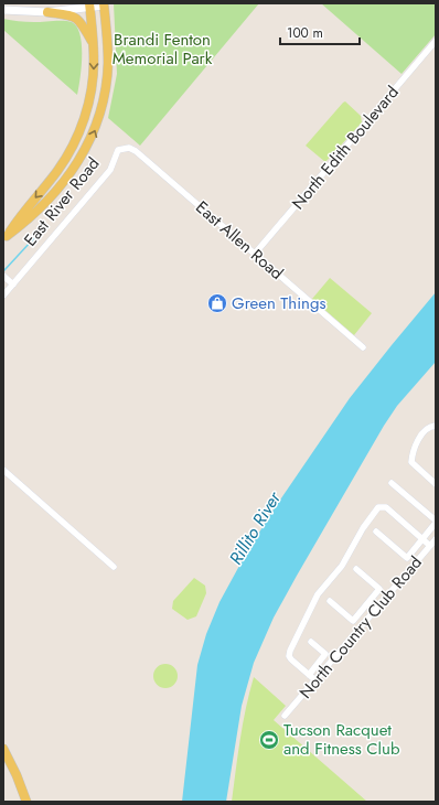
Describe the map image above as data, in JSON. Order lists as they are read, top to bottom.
{
  "streets": {
    "main road": ["East River Road"],
    "street": ["North Edith Boulevard", "East Allen Road", "North Country Club Road"]
  },
  "crossings": [
    ["North Edith Boulevard", "East Allen Road"],
    ["East River Road", "East Allen Road"]
  ],
  "water": ["Rillito River"],
  "parks": ["Brandi Fenton Memorial Park"],
  "places": {
    "shop": ["Green Things"],
    "sports": ["Tucson Racquet and Fitness Club"]
  },
  "scale_bar": "100 m"
}
